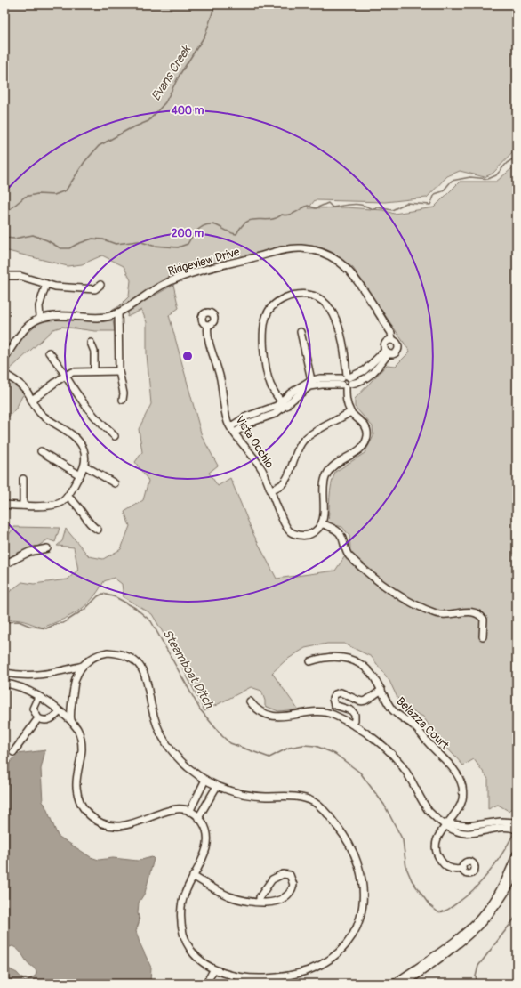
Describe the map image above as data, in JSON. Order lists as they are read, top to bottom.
{
  "streets": {
    "street": ["Ridgeview Drive", "Vista Occhio", "Belazza Court"]
  },
  "water": ["Evans Creek", "Steamboat Ditch"],
  "rings": ["400 m", "200 m"]
}
